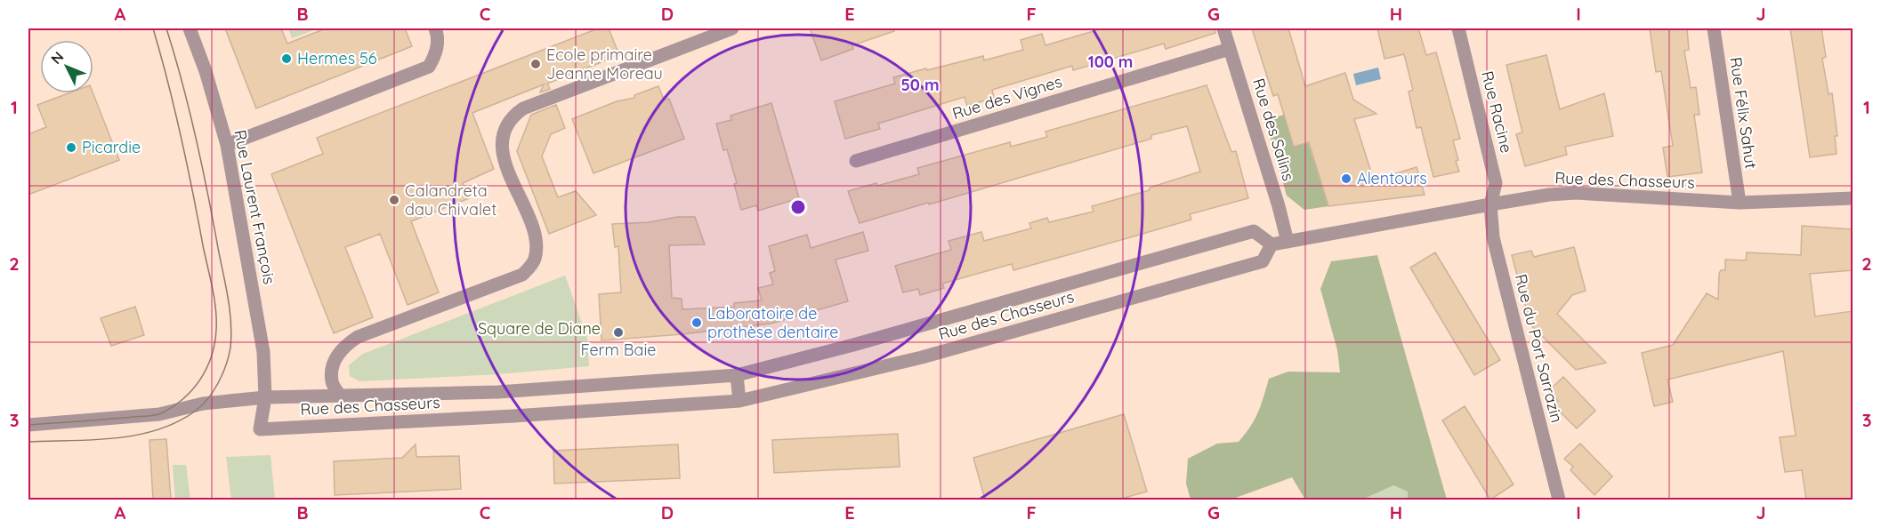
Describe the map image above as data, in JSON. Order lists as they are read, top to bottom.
{
  "streets": {
    "street": [
      "Rue des Vignes",
      "Rue Racine",
      "Rue Félix Sahut",
      "Rue des Salins",
      "Rue des Chasseurs",
      "Rue Laurent François",
      "Rue du Port Sarrazin"
    ]
  },
  "crossings": [
    ["Rue des Vignes", "Rue des Salins"],
    ["Rue Racine", "Rue des Chasseurs"],
    ["Rue Racine", "Rue du Port Sarrazin"],
    ["Rue Félix Sahut", "Rue des Chasseurs"],
    ["Rue des Salins", "Rue des Chasseurs"],
    ["Rue des Chasseurs", "Rue Laurent François"],
    ["Rue des Chasseurs", "Rue du Port Sarrazin"]
  ],
  "parks": ["Square de Diane"],
  "places": [
    "Hermes 56",
    "Ecole primaire Jeanne Moreau",
    "Picardie",
    "Alentours",
    "Calandreta dau Chivalet",
    "Laboratoire de prothèse dentaire",
    "Ferm Baie"
  ],
  "north": "top left",
  "grid": {
    "columns": [
      "A",
      "B",
      "C",
      "D",
      "E",
      "F",
      "G",
      "H",
      "I",
      "J"
    ],
    "rows": ["1", "2", "3"]
  },
  "rings": ["100 m", "50 m"]
}
